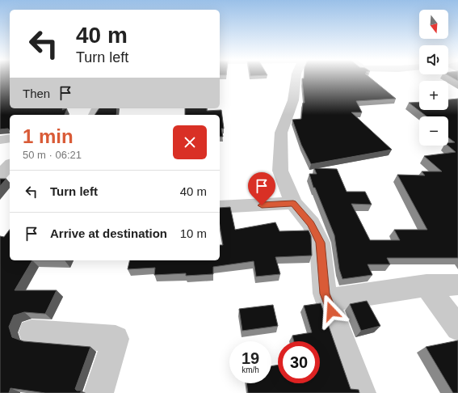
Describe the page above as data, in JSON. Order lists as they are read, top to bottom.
{
  "north": "bottom",
  "page": {
    "map_buttons": ["+", "−"],
    "turn": ["40 m", "Turn left"],
    "then": "Then",
    "heading": ["1 min", "50 m · 06:21"],
    "list": [
      {
        "name": "Turn left",
        "value": "40 m"
      },
      {
        "name": "Arrive at destination",
        "value": "10 m"
      }
    ],
    "speed": "19 km/h",
    "limit": "30"
  }
}
